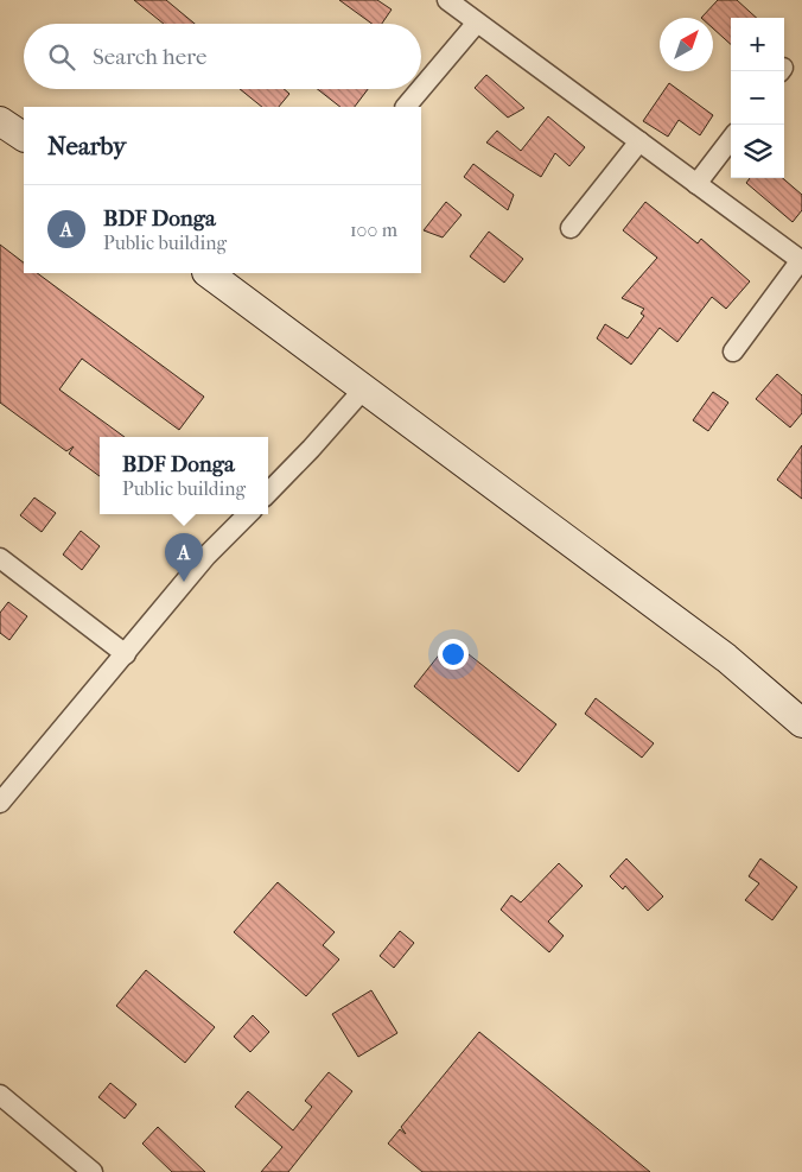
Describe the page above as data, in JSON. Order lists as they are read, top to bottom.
{
  "north": "top right",
  "page": {
    "map_buttons": ["+", "−"],
    "search": "Search here",
    "heading": "Nearby",
    "list": [
      {
        "mark": "A",
        "name": "BDF Donga",
        "note": "Public building",
        "value": "100 m"
      }
    ],
    "popup": ["BDF Donga", "Public building"],
    "pins": "A"
  }
}
